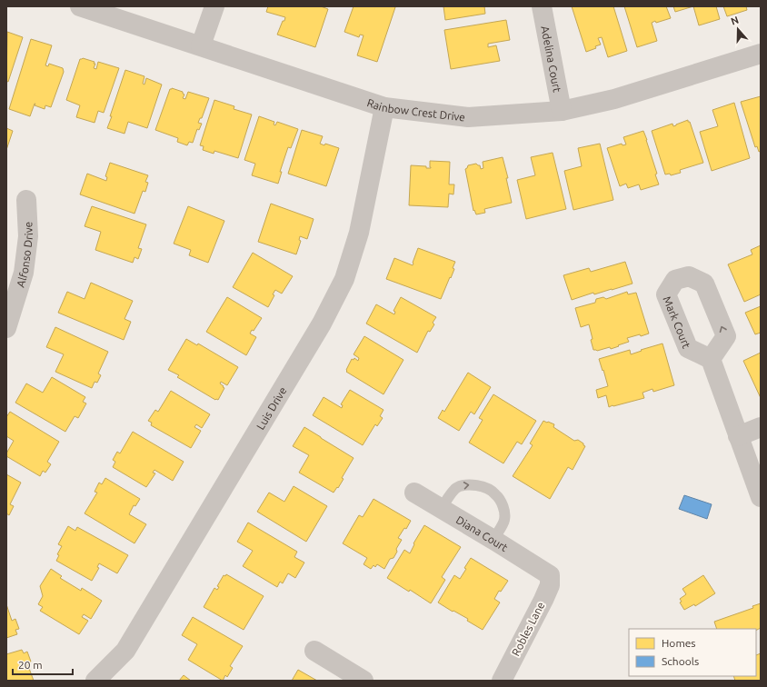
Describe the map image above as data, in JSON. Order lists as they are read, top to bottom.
{
  "streets": {
    "street": [
      "Adelina Court",
      "Rainbow Crest Drive",
      "Alfonso Drive",
      "Luis Drive",
      "Diana Court",
      "Robles Lane"
    ]
  },
  "crossings": [
    ["Adelina Court", "Rainbow Crest Drive"],
    ["Rainbow Crest Drive", "Luis Drive"],
    ["Diana Court", "Robles Lane"]
  ],
  "legend": ["Homes", "Schools"],
  "scale_bar": "20 m",
  "north": "top"
}
